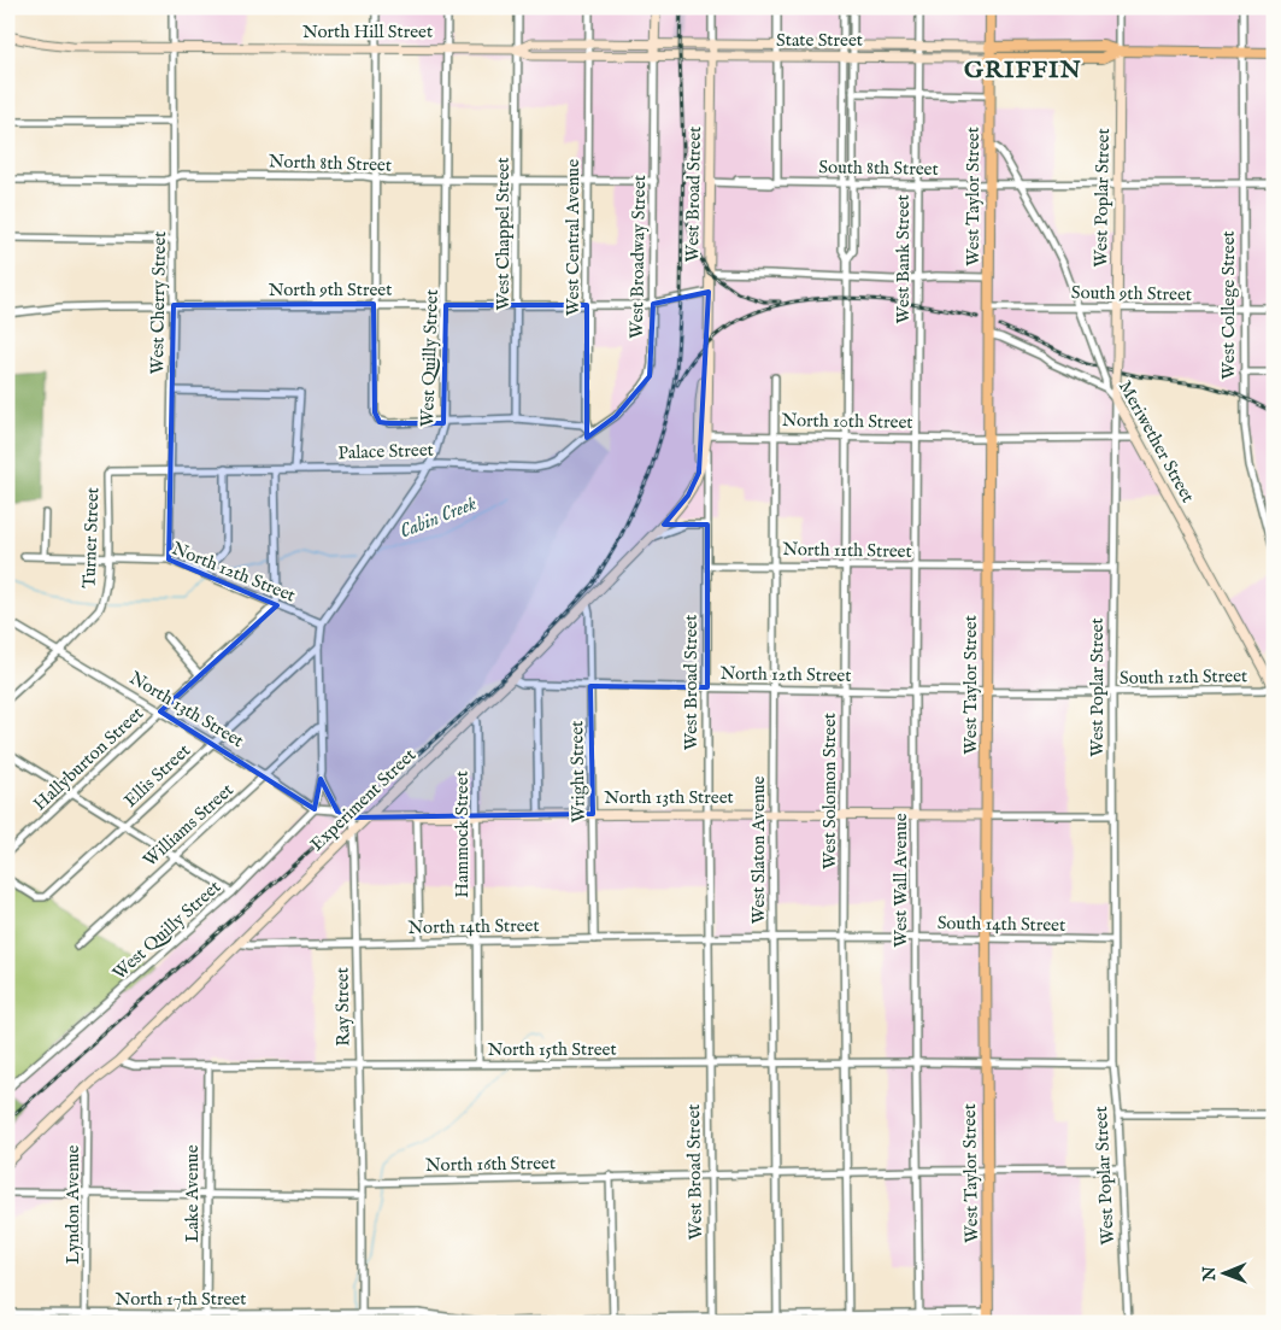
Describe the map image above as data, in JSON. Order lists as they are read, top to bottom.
{
  "streets": {
    "main road": [
      "North Hill Street",
      "State Street",
      "West Broad Street",
      "West Taylor Street",
      "West Poplar Street",
      "Meriwether Street",
      "North 13th Street",
      "Experiment Street"
    ],
    "street": [
      "North 8th Street",
      "South 8th Street",
      "West Chappel Street",
      "West Central Avenue",
      "West Broadway Street",
      "West Bank Street",
      "North 9th Street",
      "South 9th Street",
      "West Cherry Street",
      "West College Street",
      "West Quilly Street",
      "North 10th Street",
      "Palace Street",
      "Turner Street",
      "North 11th Street",
      "North 12th Street",
      "South 12th Street",
      "Hallyburton Street",
      "Wright Street",
      "Ellis Street",
      "West Solomon Street",
      "Williams Street",
      "Hammock Street",
      "West Slaton Avenue",
      "West Wall Avenue",
      "South 14th Street",
      "North 14th Street",
      "Ray Street",
      "North 15th Street",
      "North 16th Street",
      "Lake Avenue",
      "Lyndon Avenue",
      "North 17th Street"
    ]
  },
  "crossings": [
    ["North Hill Street", "State Street"],
    ["North Hill Street", "West Broad Street"],
    ["North Hill Street", "West Taylor Street"],
    ["North Hill Street", "West Chappel Street"],
    ["North Hill Street", "West Central Avenue"],
    ["North Hill Street", "West Bank Street"],
    ["North Hill Street", "West Cherry Street"],
    ["North Hill Street", "West Quilly Street"],
    ["North Hill Street", "West Solomon Street"],
    ["State Street", "West Broad Street"],
    ["State Street", "West Taylor Street"],
    ["State Street", "West Poplar Street"],
    ["State Street", "West Chappel Street"],
    ["State Street", "West Central Avenue"],
    ["State Street", "West Broadway Street"],
    ["State Street", "West Bank Street"],
    ["State Street", "West Solomon Street"],
    ["North 8th Street", "West Chappel Street"],
    ["North 8th Street", "West Central Avenue"],
    ["North 8th Street", "West Broadway Street"],
    ["North 8th Street", "West Cherry Street"],
    ["North 8th Street", "West Quilly Street"],
    ["South 8th Street", "West Broad Street"],
    ["South 8th Street", "West Taylor Street"],
    ["South 8th Street", "West Poplar Street"],
    ["South 8th Street", "West Bank Street"],
    ["South 8th Street", "West College Street"],
    ["South 8th Street", "Meriwether Street"],
    ["South 8th Street", "West Solomon Street"],
    ["West Broad Street", "North 10th Street"],
    ["West Broad Street", "North 11th Street"],
    ["West Broad Street", "North 12th Street"],
    ["West Broad Street", "North 13th Street"],
    ["West Broad Street", "Experiment Street"],
    ["West Broad Street", "South 14th Street"],
    ["West Broad Street", "North 14th Street"],
    ["West Broad Street", "North 15th Street"],
    ["West Broad Street", "North 16th Street"],
    ["West Broad Street", "North 17th Street"],
    ["West Taylor Street", "South 9th Street"],
    ["West Taylor Street", "North 10th Street"],
    ["West Taylor Street", "Meriwether Street"],
    ["West Taylor Street", "North 11th Street"],
    ["West Taylor Street", "North 12th Street"],
    ["West Taylor Street", "South 12th Street"],
    ["West Taylor Street", "North 13th Street"],
    ["West Taylor Street", "South 14th Street"],
    ["West Taylor Street", "North 15th Street"],
    ["West Taylor Street", "North 16th Street"],
    ["West Taylor Street", "North 17th Street"],
    ["West Poplar Street", "South 9th Street"],
    ["West Poplar Street", "North 10th Street"],
    ["West Poplar Street", "Meriwether Street"],
    ["West Poplar Street", "North 11th Street"],
    ["West Poplar Street", "South 12th Street"],
    ["West Poplar Street", "South 14th Street"],
    ["West Poplar Street", "North 15th Street"],
    ["West Poplar Street", "North 16th Street"],
    ["West Chappel Street", "North 9th Street"],
    ["West Central Avenue", "West Broadway Street"],
    ["West Central Avenue", "North 9th Street"],
    ["West Central Avenue", "Palace Street"],
    ["West Broadway Street", "North 9th Street"],
    ["West Broadway Street", "Palace Street"],
    ["West Bank Street", "North 10th Street"],
    ["West Bank Street", "West Wall Avenue"],
    ["North 9th Street", "West Cherry Street"],
    ["North 9th Street", "West Quilly Street"],
    ["South 9th Street", "West College Street"],
    ["South 9th Street", "Meriwether Street"],
    ["West Cherry Street", "Palace Street"],
    ["West Cherry Street", "Turner Street"],
    ["West Cherry Street", "North 12th Street"],
    ["West Quilly Street", "Palace Street"],
    ["West Quilly Street", "North 12th Street"],
    ["West Quilly Street", "North 13th Street"],
    ["West Quilly Street", "Ellis Street"],
    ["West Quilly Street", "Williams Street"],
    ["North 10th Street", "West Solomon Street"],
    ["North 10th Street", "Experiment Street"],
    ["North 10th Street", "West Slaton Avenue"],
    ["North 10th Street", "West Wall Avenue"],
    ["Meriwether Street", "South 12th Street"],
    ["Palace Street", "Turner Street"],
    ["Turner Street", "North 12th Street"],
    ["Turner Street", "North 13th Street"],
    ["North 11th Street", "West Solomon Street"],
    ["North 11th Street", "West Slaton Avenue"],
    ["North 11th Street", "West Wall Avenue"],
    ["North 12th Street", "South 12th Street"],
    ["North 12th Street", "Hallyburton Street"],
    ["North 12th Street", "Wright Street"],
    ["North 12th Street", "West Solomon Street"],
    ["North 12th Street", "Experiment Street"],
    ["North 12th Street", "West Slaton Avenue"],
    ["North 12th Street", "West Wall Avenue"],
    ["North 13th Street", "Hallyburton Street"],
    ["North 13th Street", "Wright Street"],
    ["North 13th Street", "Ellis Street"],
    ["North 13th Street", "West Solomon Street"],
    ["North 13th Street", "Experiment Street"],
    ["North 13th Street", "Williams Street"],
    ["North 13th Street", "Hammock Street"],
    ["North 13th Street", "West Slaton Avenue"],
    ["North 13th Street", "West Wall Avenue"],
    ["Wright Street", "Experiment Street"],
    ["Wright Street", "North 14th Street"],
    ["West Solomon Street", "South 14th Street"],
    ["West Solomon Street", "North 15th Street"],
    ["West Solomon Street", "North 16th Street"],
    ["West Solomon Street", "North 17th Street"],
    ["Experiment Street", "Hammock Street"],
    ["Experiment Street", "North 14th Street"],
    ["Experiment Street", "Ray Street"],
    ["Experiment Street", "North 15th Street"],
    ["Experiment Street", "Lyndon Avenue"],
    ["Hammock Street", "North 14th Street"],
    ["Hammock Street", "North 15th Street"],
    ["West Slaton Avenue", "South 14th Street"],
    ["West Slaton Avenue", "North 15th Street"],
    ["West Slaton Avenue", "North 16th Street"],
    ["West Slaton Avenue", "North 17th Street"],
    ["West Wall Avenue", "South 14th Street"],
    ["West Wall Avenue", "North 15th Street"],
    ["West Wall Avenue", "North 16th Street"],
    ["West Wall Avenue", "North 17th Street"],
    ["South 14th Street", "North 14th Street"],
    ["North 14th Street", "Ray Street"],
    ["Ray Street", "North 15th Street"],
    ["Ray Street", "North 16th Street"],
    ["North 15th Street", "Lake Avenue"],
    ["Lake Avenue", "North 17th Street"],
    ["Lyndon Avenue", "North 17th Street"]
  ],
  "districts": ["GRIFFIN"],
  "water": ["Cabin Creek"],
  "north": "left"
}
